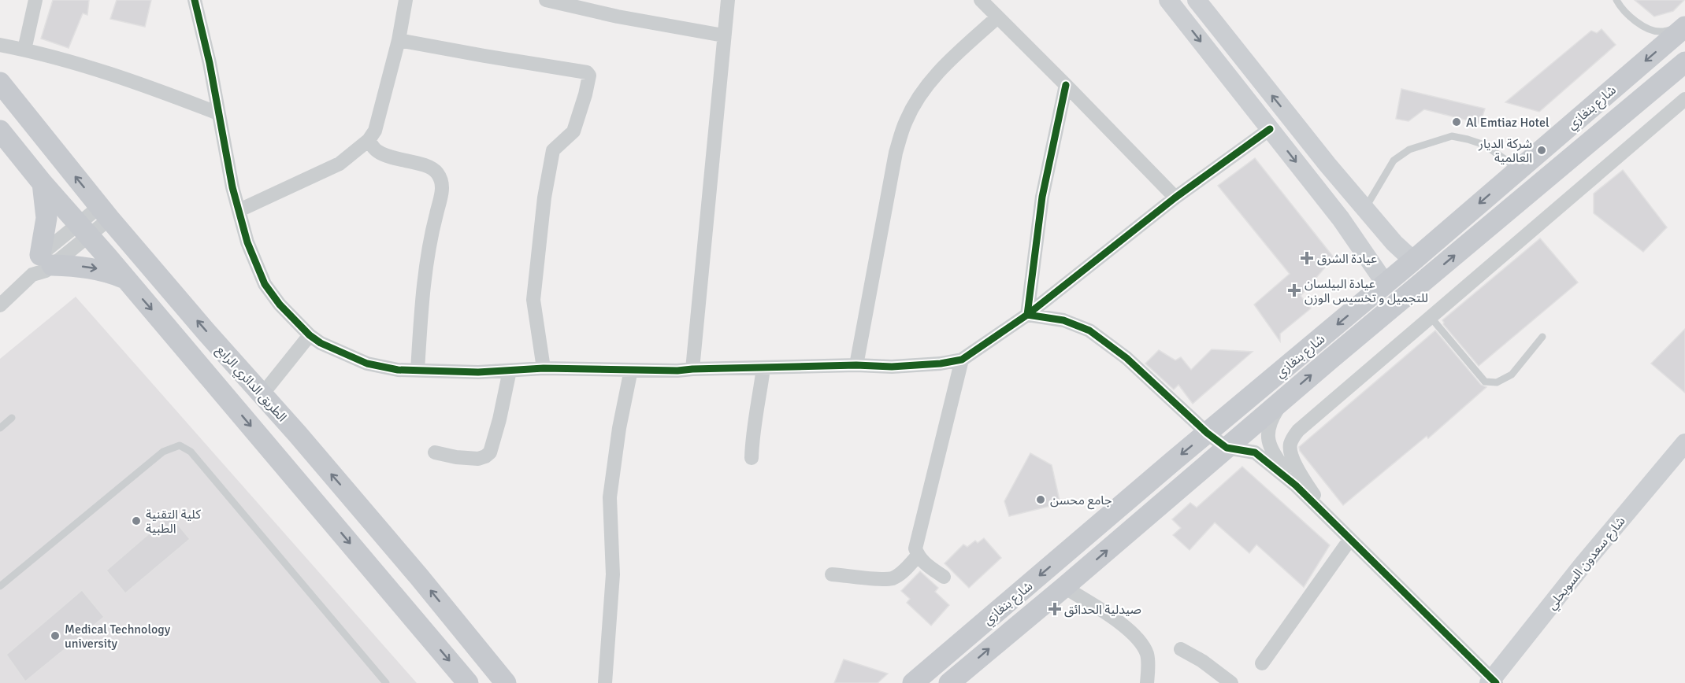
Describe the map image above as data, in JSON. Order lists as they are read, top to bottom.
{
  "streets": {
    "main road": ["شارع بنغازي", "الطريق الدائري الرابع", "شارع سعدون السويحلي"]
  },
  "places": {
    "other": [
      "Al Emtiaz Hotel",
      "شركة الديار العالمية",
      "جامع محسن",
      "كلية التقنية الطبية",
      "Medical Technology university"
    ],
    "health": ["عيادة الشرق", "عيادة البيلسان للتجميل و تخسيس الوزن", "صيدلية الحدائق"]
  }
}
